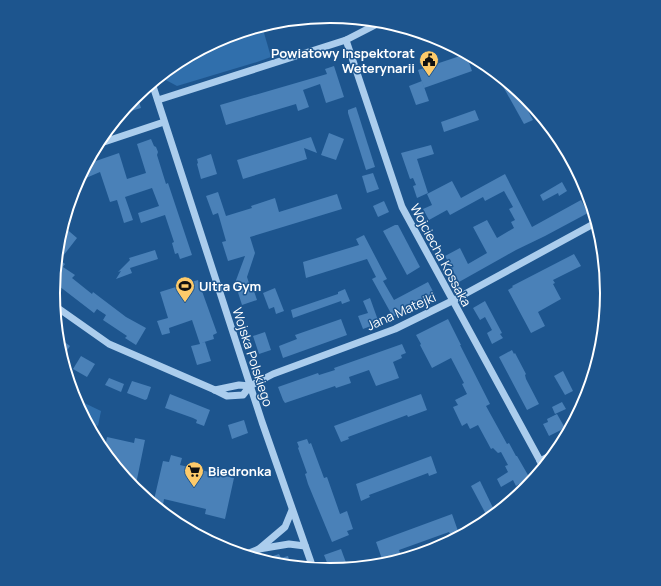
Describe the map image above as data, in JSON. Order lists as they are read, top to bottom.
{
  "streets": {
    "street": ["Wojciecha Kossaka", "Jana Matejki", "Wojska Polskiego"]
  },
  "crossings": [
    ["Wojciecha Kossaka", "Jana Matejki"],
    ["Jana Matejki", "Wojska Polskiego"]
  ],
  "places": {
    "public building": ["Powiatowy Inspektorat Weterynarii"],
    "sports": ["Ultra Gym"],
    "supermarket": ["Biedronka"]
  }
}
